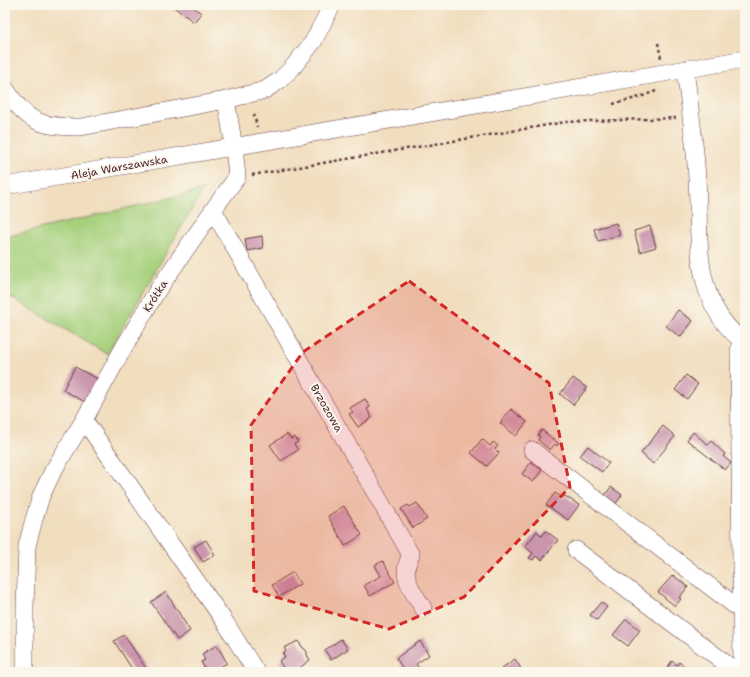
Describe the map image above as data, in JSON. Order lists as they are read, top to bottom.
{
  "streets": {
    "street": ["Aleja Warszawska", "Krótka", "Brzozowa"]
  },
  "crossings": [
    ["Krótka", "Brzozowa"]
  ]
}
